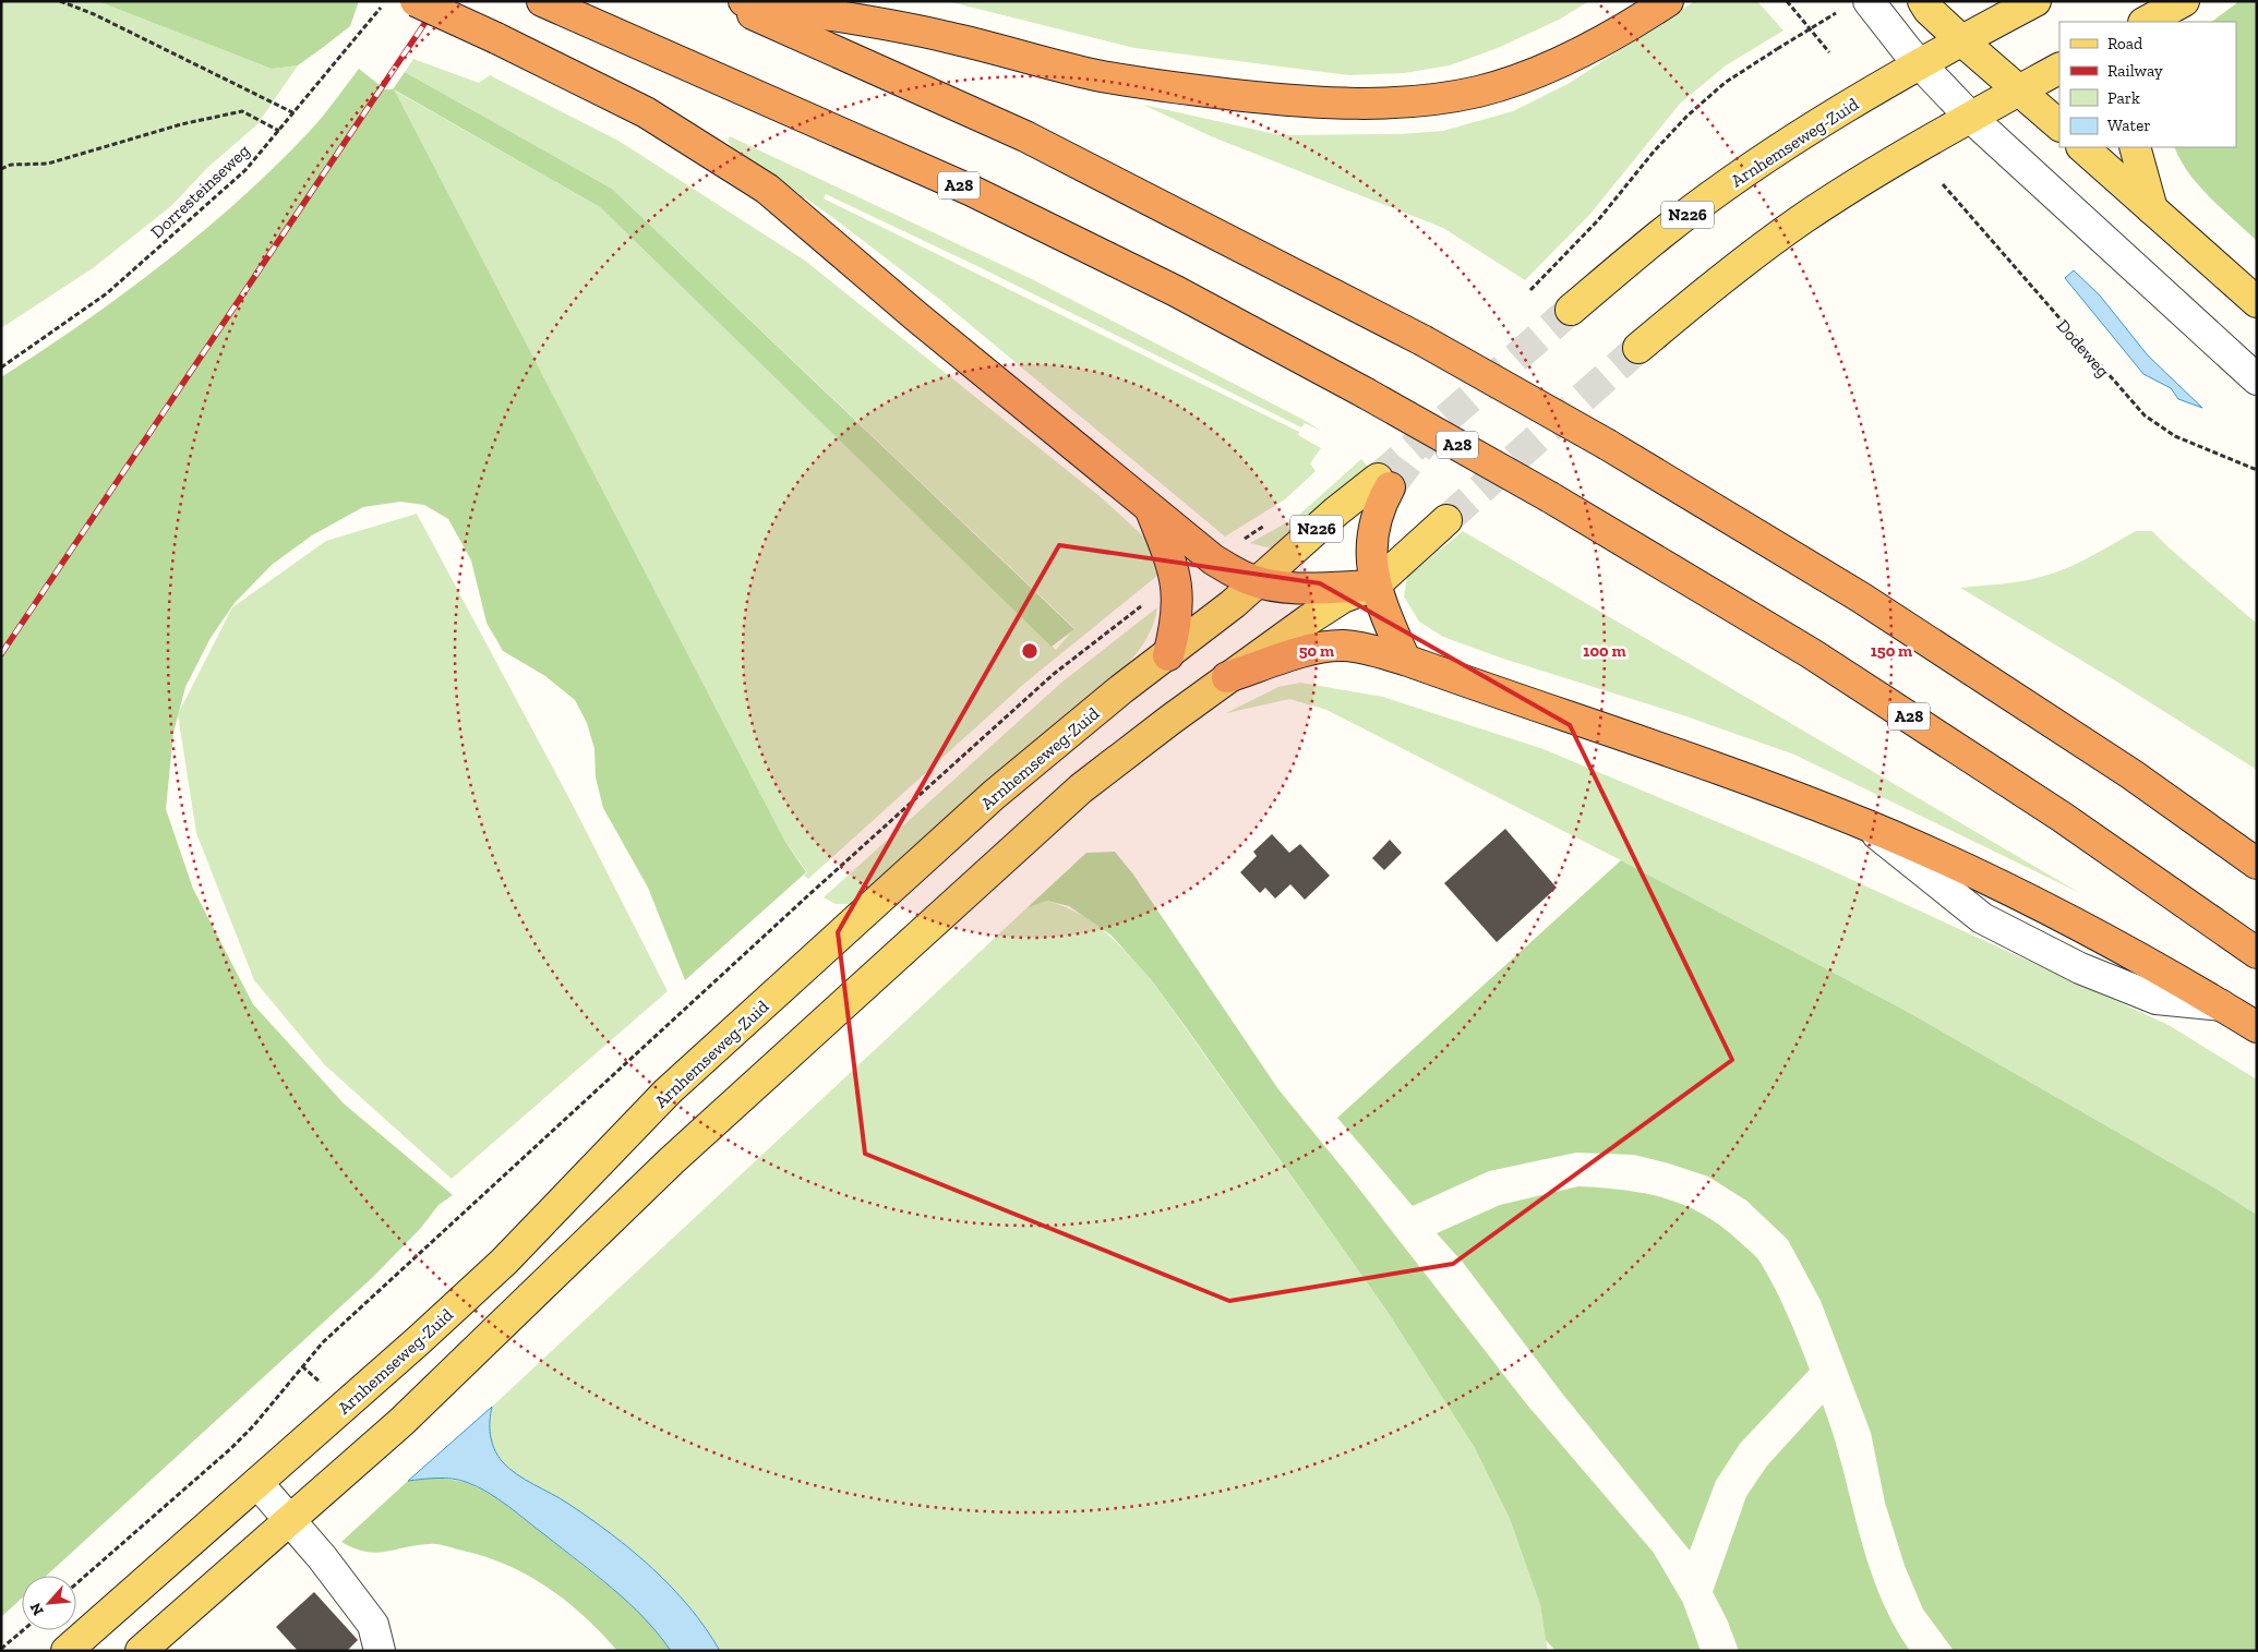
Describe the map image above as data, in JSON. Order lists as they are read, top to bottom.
{
  "streets": {
    "highway": ["A28"],
    "main road": ["Arnhemseweg-Zuid", "N226"],
    "path": ["Dorresteinseweg", "Dodeweg"]
  },
  "legend": [
    "Road",
    "Railway",
    "Park",
    "Water"
  ],
  "north": "bottom left",
  "rings": ["50 m", "100 m", "150 m"]
}
